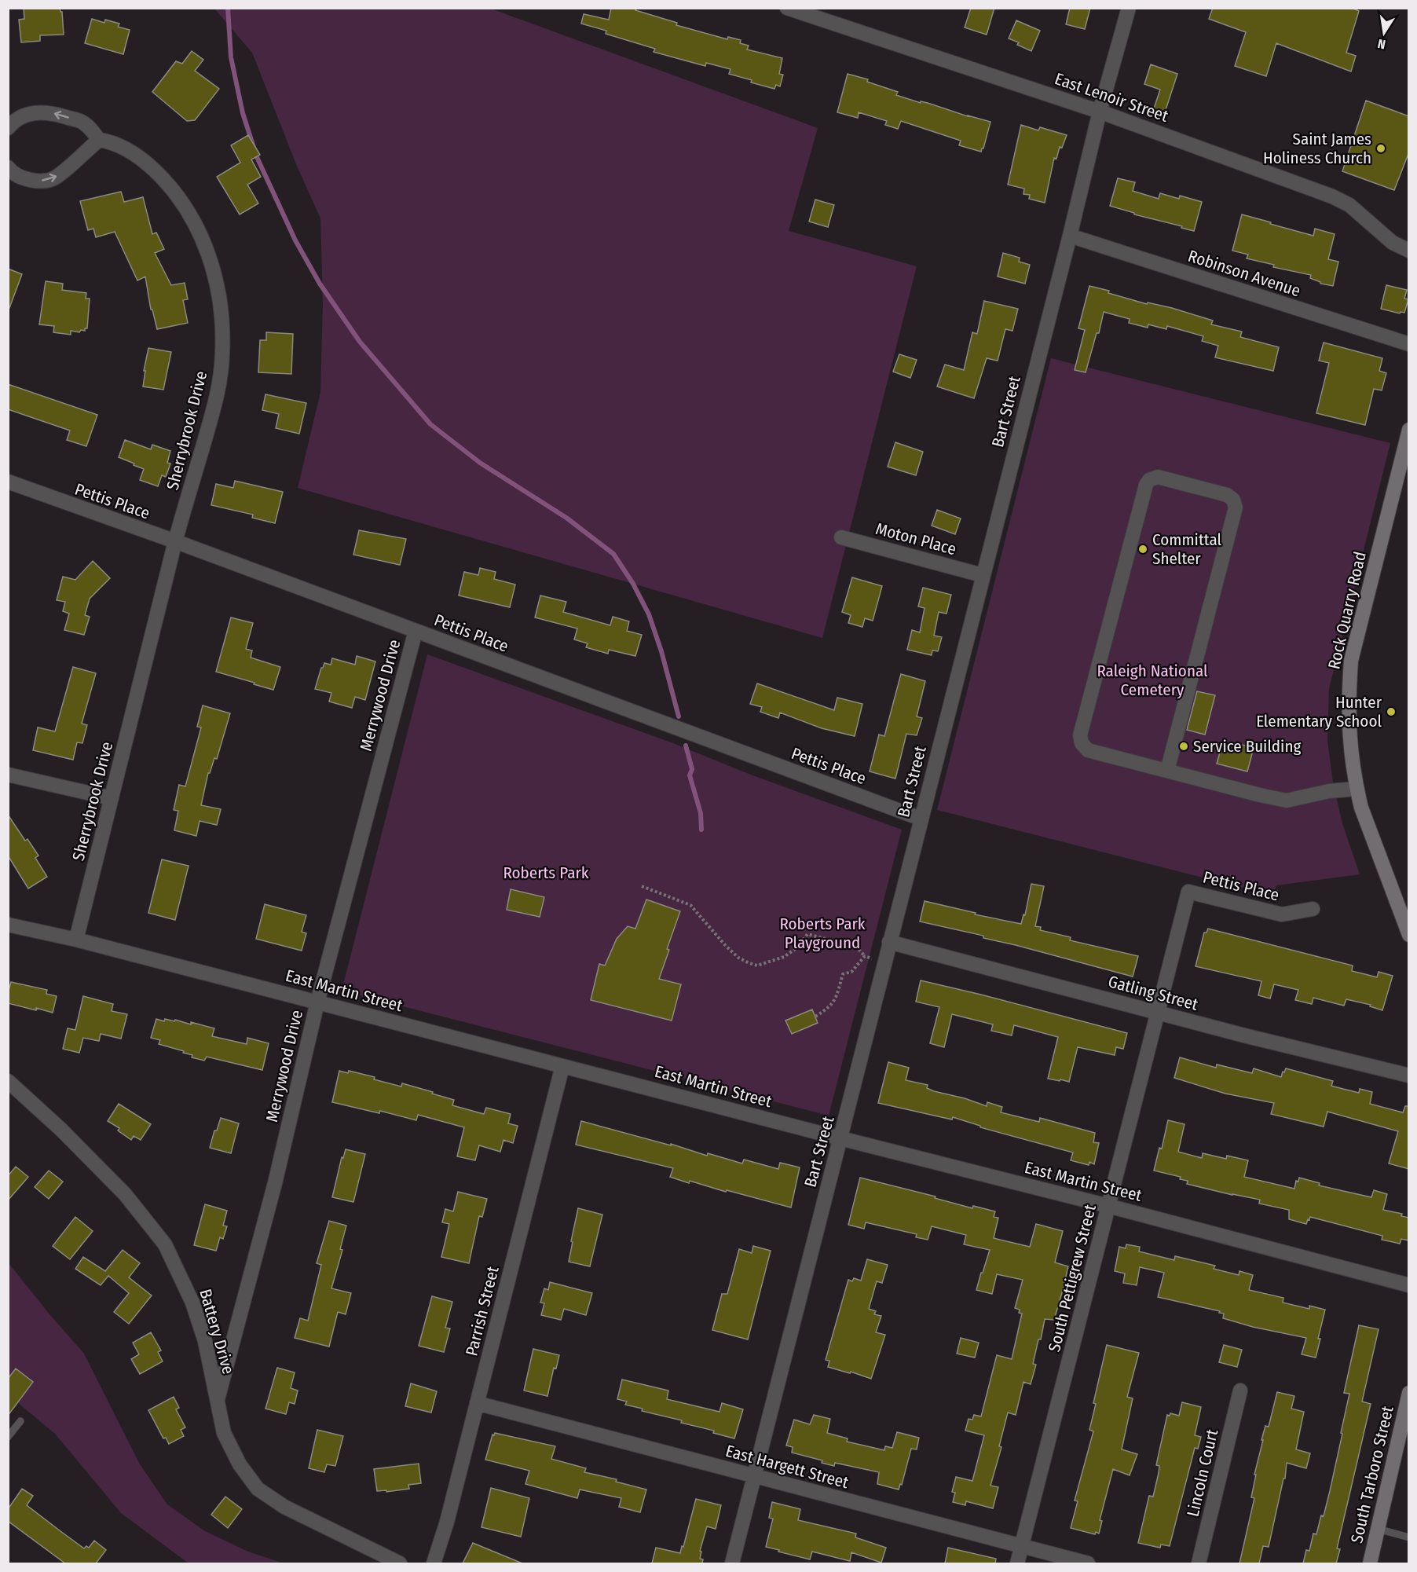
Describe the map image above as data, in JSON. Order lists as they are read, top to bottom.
{
  "streets": {
    "main road": ["Rock Quarry Road", "South Tarboro Street"],
    "street": [
      "East Lenoir Street",
      "Robinson Avenue",
      "Bart Street",
      "Sherrybrook Drive",
      "Pettis Place",
      "Moton Place",
      "Merrywood Drive",
      "East Martin Street",
      "Gatling Street",
      "South Pettigrew Street",
      "Parrish Street",
      "Battery Drive",
      "East Hargett Street",
      "Lincoln Court"
    ]
  },
  "crossings": [
    ["East Lenoir Street", "Bart Street"],
    ["Robinson Avenue", "Bart Street"],
    ["Bart Street", "Pettis Place"],
    ["Bart Street", "Moton Place"],
    ["Bart Street", "East Martin Street"],
    ["Bart Street", "Gatling Street"],
    ["Bart Street", "East Hargett Street"],
    ["Sherrybrook Drive", "Pettis Place"],
    ["Sherrybrook Drive", "East Martin Street"],
    ["Pettis Place", "Merrywood Drive"],
    ["Pettis Place", "South Pettigrew Street"],
    ["Merrywood Drive", "East Martin Street"],
    ["Merrywood Drive", "Battery Drive"],
    ["East Martin Street", "South Pettigrew Street"],
    ["East Martin Street", "Parrish Street"],
    ["Gatling Street", "South Pettigrew Street"],
    ["South Pettigrew Street", "East Hargett Street"],
    ["Parrish Street", "East Hargett Street"]
  ],
  "parks": ["Raleigh National Cemetery", "Roberts Park", "Roberts Park Playground"],
  "places": [
    "Saint James Holiness Church",
    "Committal Shelter",
    "Hunter Elementary School",
    "Service Building"
  ],
  "north": "bottom"
}
